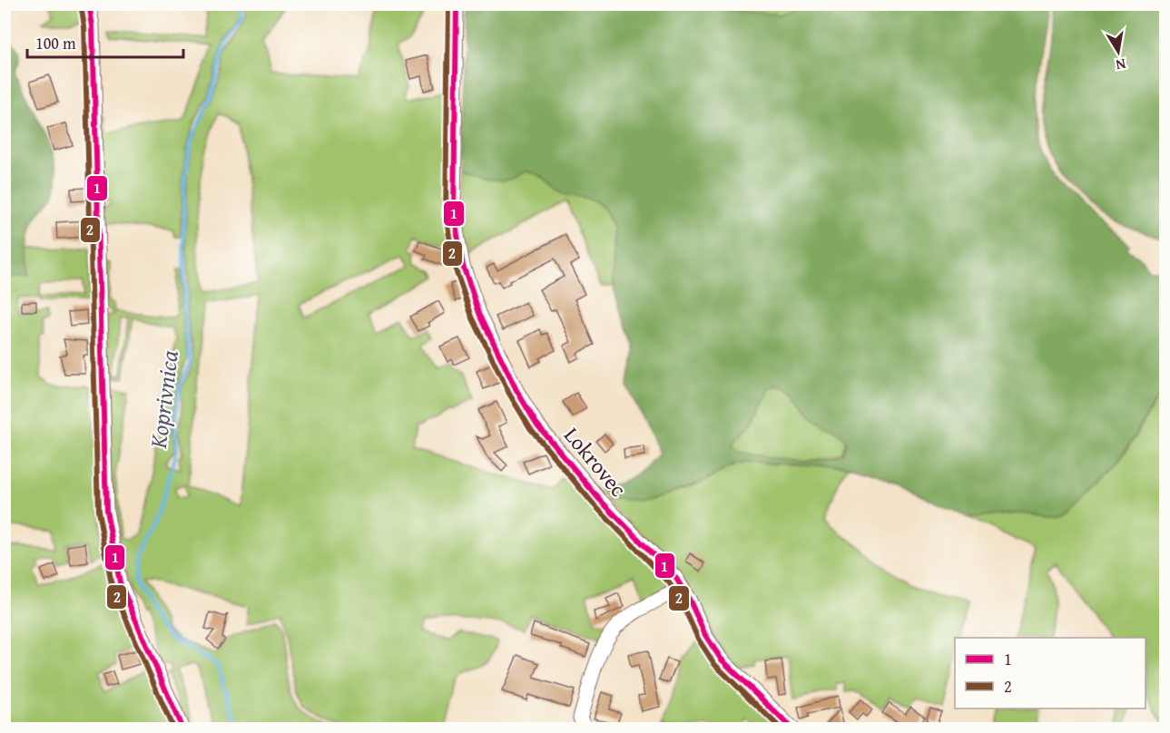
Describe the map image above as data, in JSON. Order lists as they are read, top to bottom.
{
  "streets": {
    "street": ["Lokrovec"]
  },
  "water": ["Koprivnica"],
  "lines": ["transit line 1", "transit line 2"],
  "legend": ["1", "2"],
  "scale_bar": "100 m",
  "north": "bottom"
}
